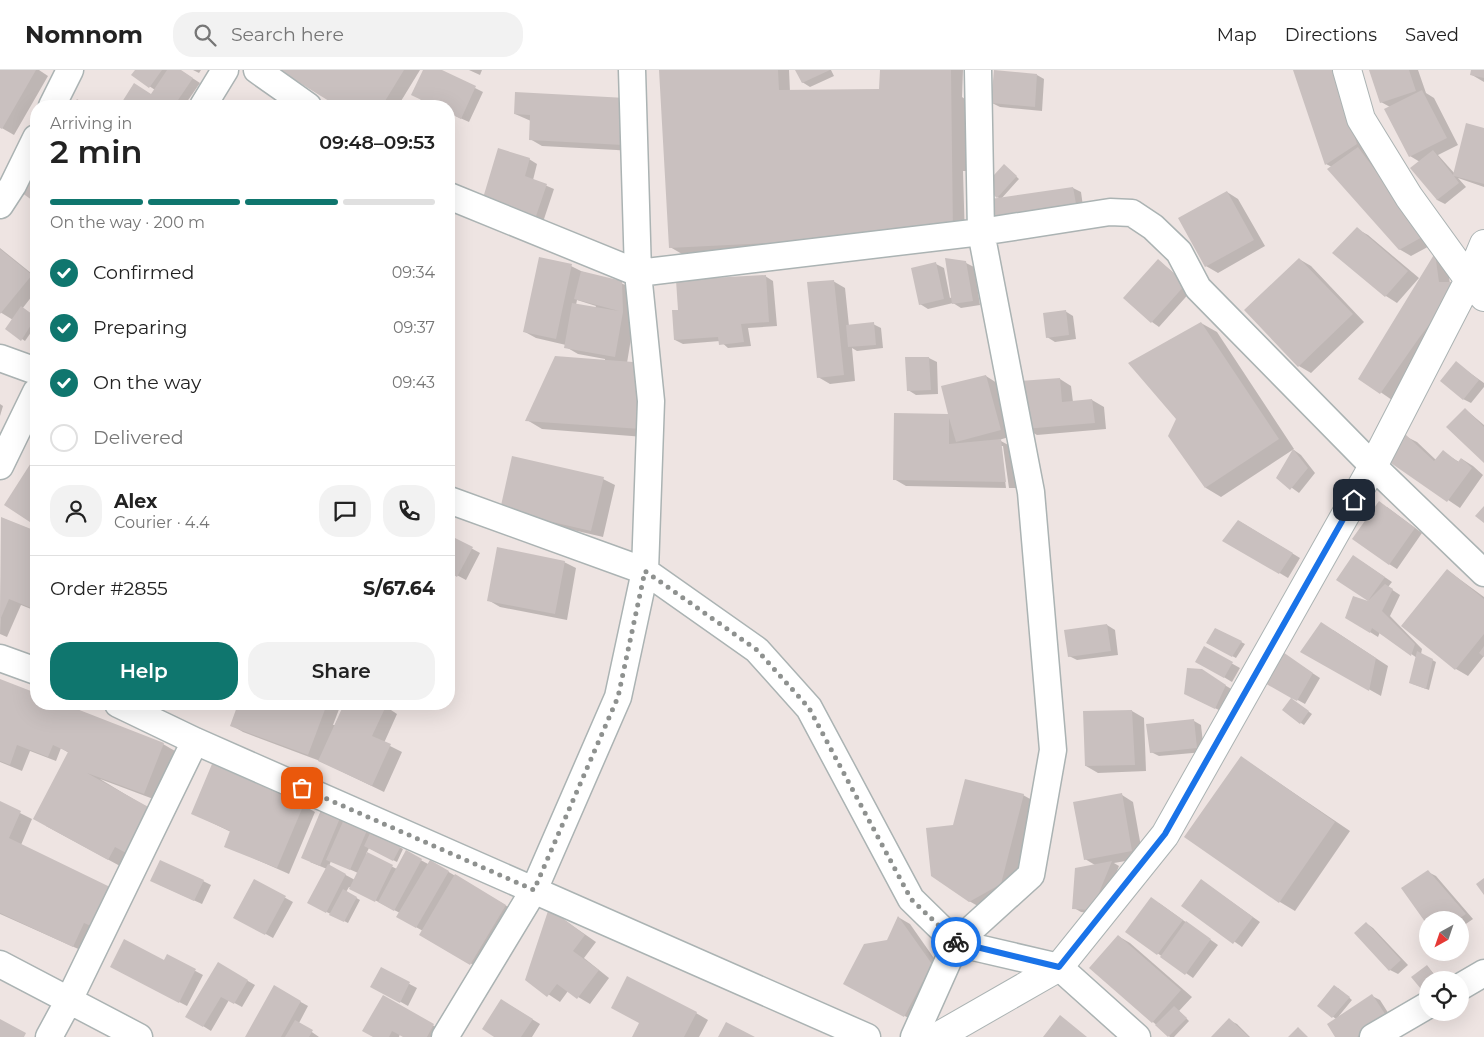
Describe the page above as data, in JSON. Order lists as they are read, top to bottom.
{
  "north": "bottom left",
  "page": {
    "header": "Nomnom",
    "search": "Search here",
    "nav": ["Map", "Directions", "Saved"],
    "heading": ["2 min", "Arriving in", "09:48–09:53"],
    "panel": [
      "Alex",
      "Courier · 4.4",
      "Order #2855",
      "S/67.64"
    ],
    "bar": "On the way · 200 m",
    "list": [
      ["Confirmed", "09:34"],
      ["Preparing", "09:37"],
      ["On the way", "09:43"],
      "Delivered"
    ],
    "buttons": ["Help", "Share"]
  }
}
